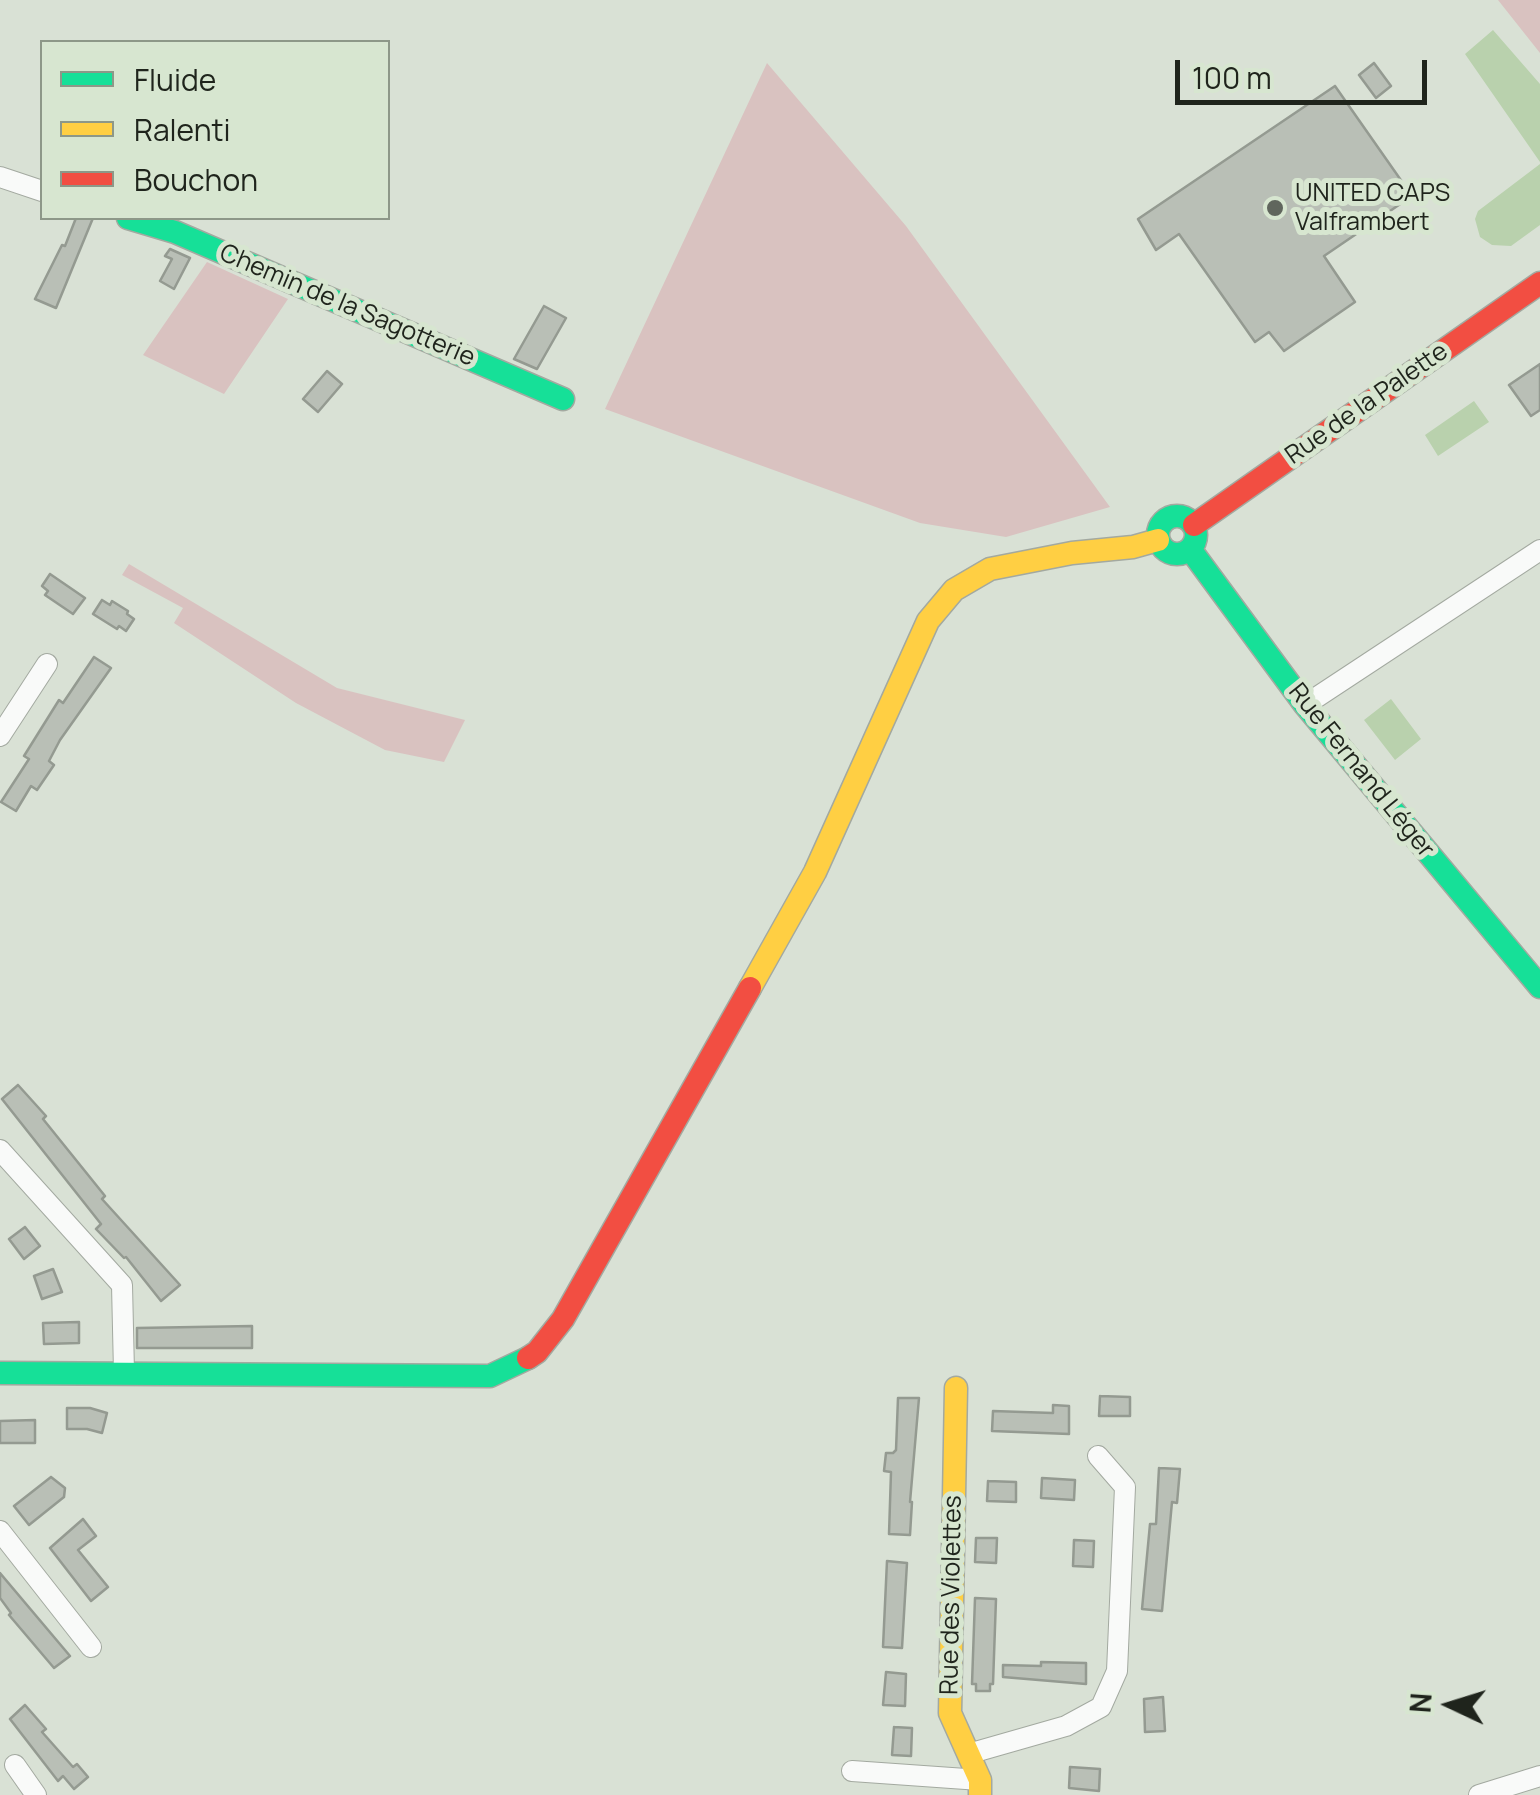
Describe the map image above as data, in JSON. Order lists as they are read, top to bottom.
{
  "streets": {
    "street": [
      "Chemin de la Sagotterie",
      "Rue de la Palette",
      "Rue Fernand Léger",
      "Rue des Violettes"
    ]
  },
  "crossings": [
    ["Rue de la Palette", "Rue Fernand Léger"]
  ],
  "places": ["UNITED CAPS Valframbert"],
  "legend": ["Fluide", "Ralenti", "Bouchon"],
  "scale_bar": "100 m",
  "north": "left"
}
